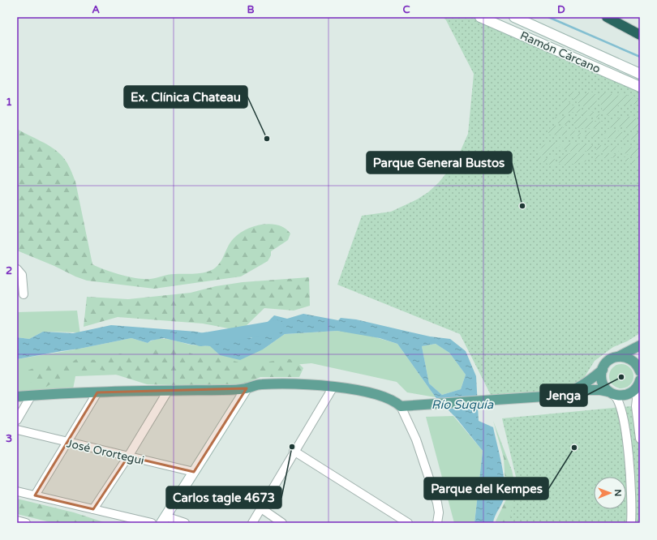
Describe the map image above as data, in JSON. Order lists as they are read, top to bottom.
{
  "streets": {
    "main road": ["Ramón Cárcano"],
    "street": ["José Orortegui"]
  },
  "water": ["Río Suquía"],
  "places": [
    "Ex. Clínica Chateau",
    "Parque General Bustos",
    "Jenga",
    "Carlos tagle 4673",
    "Parque del Kempes"
  ],
  "north": "right",
  "grid": {
    "columns": [
      "A",
      "B",
      "C",
      "D"
    ],
    "rows": ["1", "2", "3"]
  }
}
